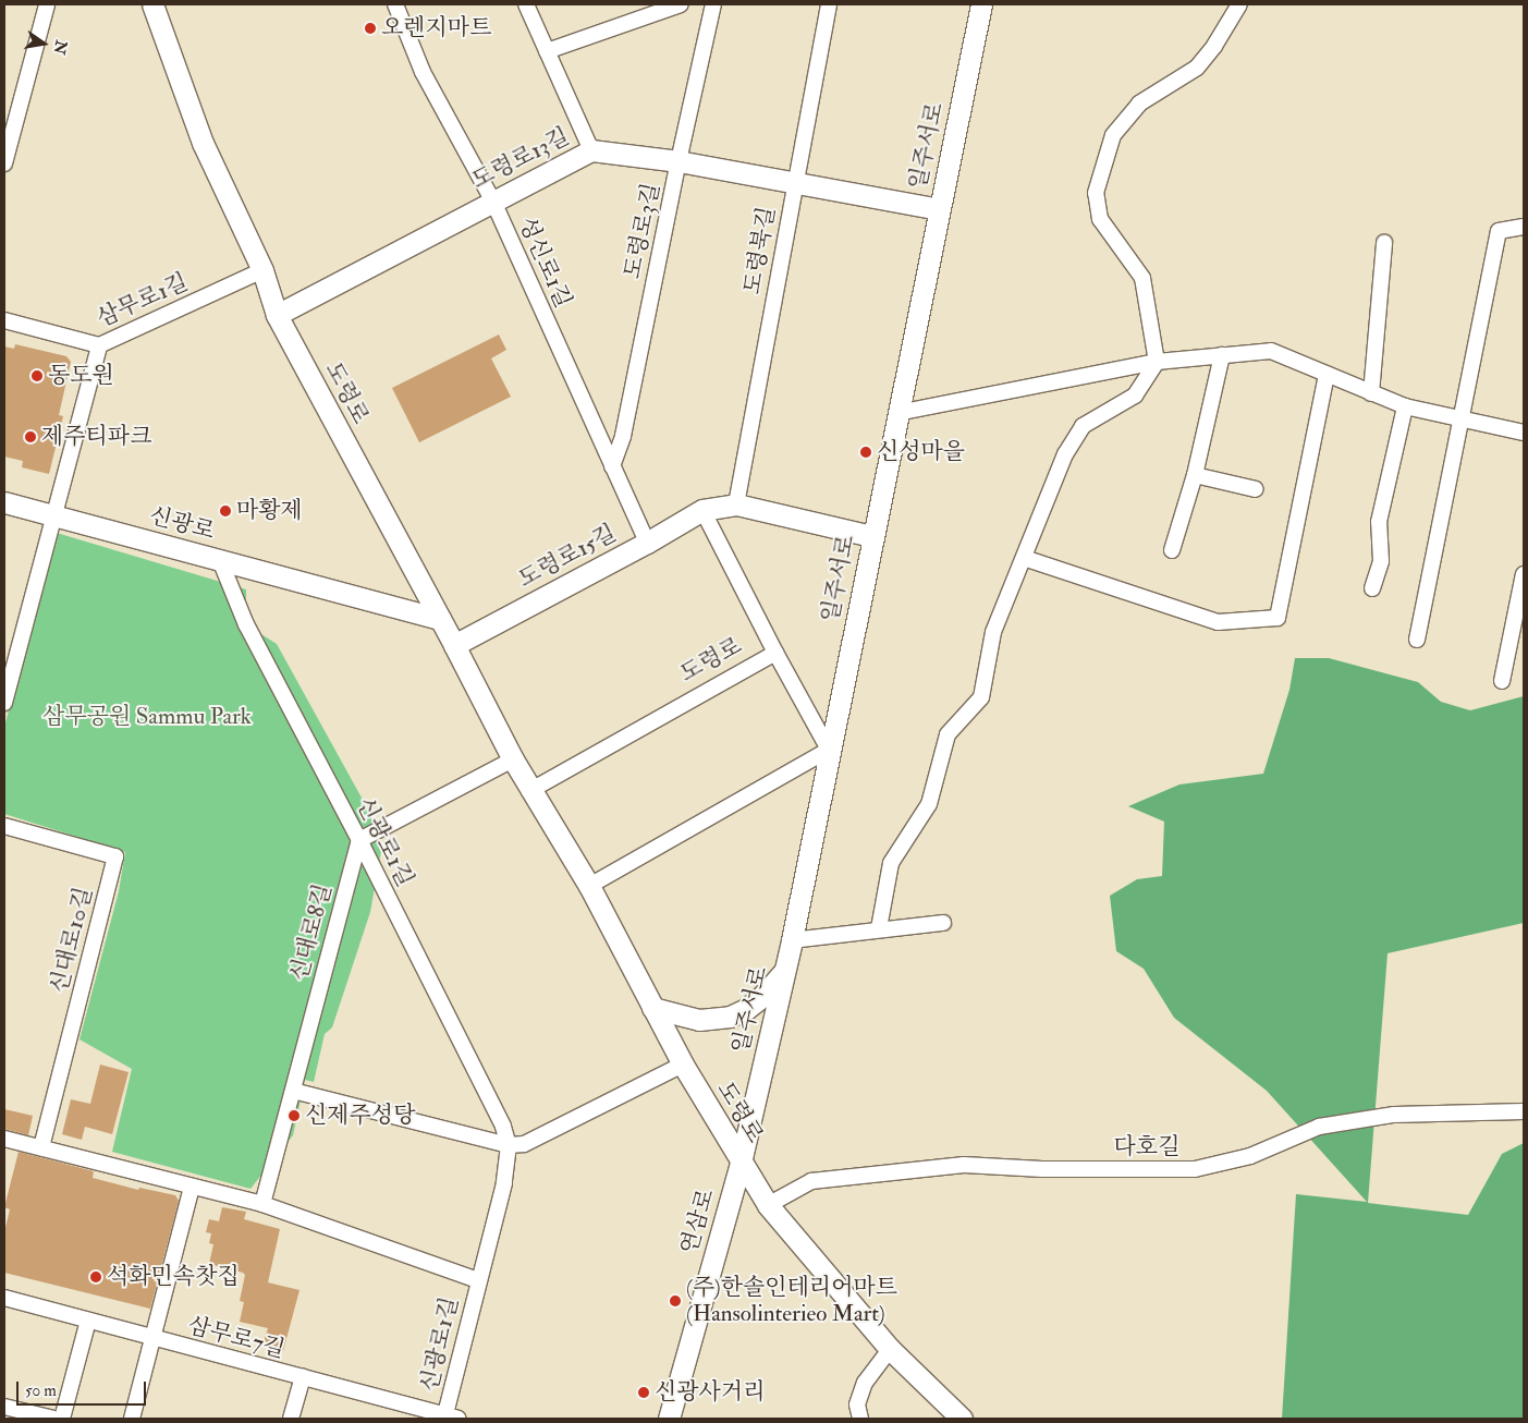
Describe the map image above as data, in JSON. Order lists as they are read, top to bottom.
{
  "streets": {
    "main road": [
      "일주서로",
      "도령로13길",
      "도령로",
      "신광로",
      "도령로15길",
      "연삼로"
    ],
    "street": [
      "도령로3길",
      "도령북길",
      "성신로1길",
      "삼무로1길",
      "신광로1길",
      "신대로8길",
      "신대로10길",
      "다호길",
      "삼무로7길"
    ]
  },
  "crossings": [
    ["일주서로", "도령로13길"],
    ["일주서로", "도령로"],
    ["일주서로", "도령로15길"],
    ["일주서로", "연삼로"],
    ["도령로13길", "도령로3길"],
    ["도령로13길", "도령북길"],
    ["도령로13길", "성신로1길"],
    ["도령로13길", "도령로"],
    ["도령로3길", "성신로1길"],
    ["도령북길", "도령로15길"],
    ["성신로1길", "도령로15길"],
    ["삼무로1길", "도령로"],
    ["도령로", "신광로"],
    ["도령로", "도령로15길"],
    ["도령로", "다호길"],
    ["도령로", "연삼로"],
    ["신광로", "신광로1길"],
    ["신광로1길", "신대로8길"],
    ["신광로1길", "신대로10길"],
    ["신광로1길", "삼무로7길"]
  ],
  "parks": ["삼무공원 Sammu Park"],
  "places": [
    "오렌지마트",
    "동도원",
    "제주티파크",
    "신성마을",
    "마황제",
    "신제주성당",
    "석화민속찻집",
    "(주)한솔인테리어마트 (Hansolinterieo Mart)",
    "신광사거리"
  ],
  "scale_bar": "50 m",
  "north": "right"
}
